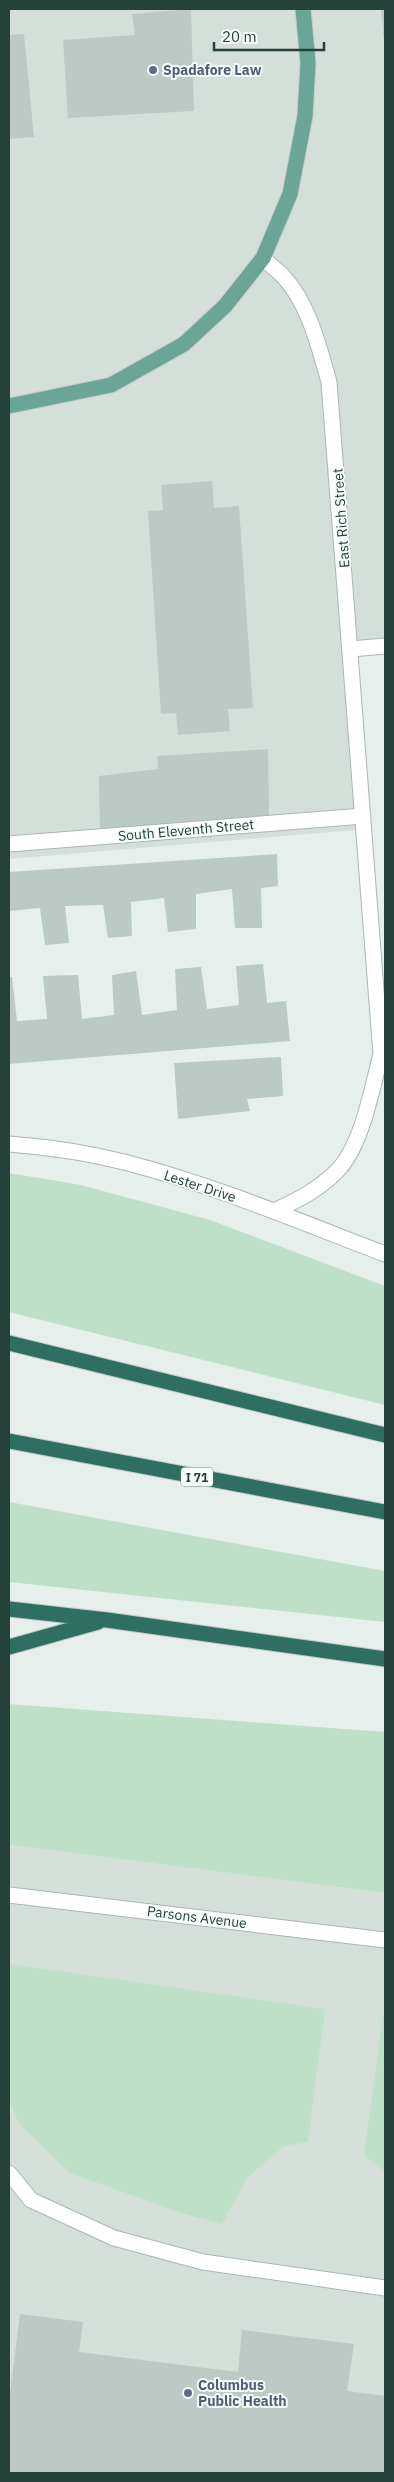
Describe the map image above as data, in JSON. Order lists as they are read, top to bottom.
{
  "streets": {
    "highway": ["I 71"],
    "street": [
      "East Rich Street",
      "South Eleventh Street",
      "Lester Drive",
      "Parsons Avenue"
    ]
  },
  "crossings": [
    ["East Rich Street", "South Eleventh Street"],
    ["East Rich Street", "Lester Drive"]
  ],
  "places": ["Spadafore Law", "Columbus Public Health"],
  "scale_bar": "20 m"
}
